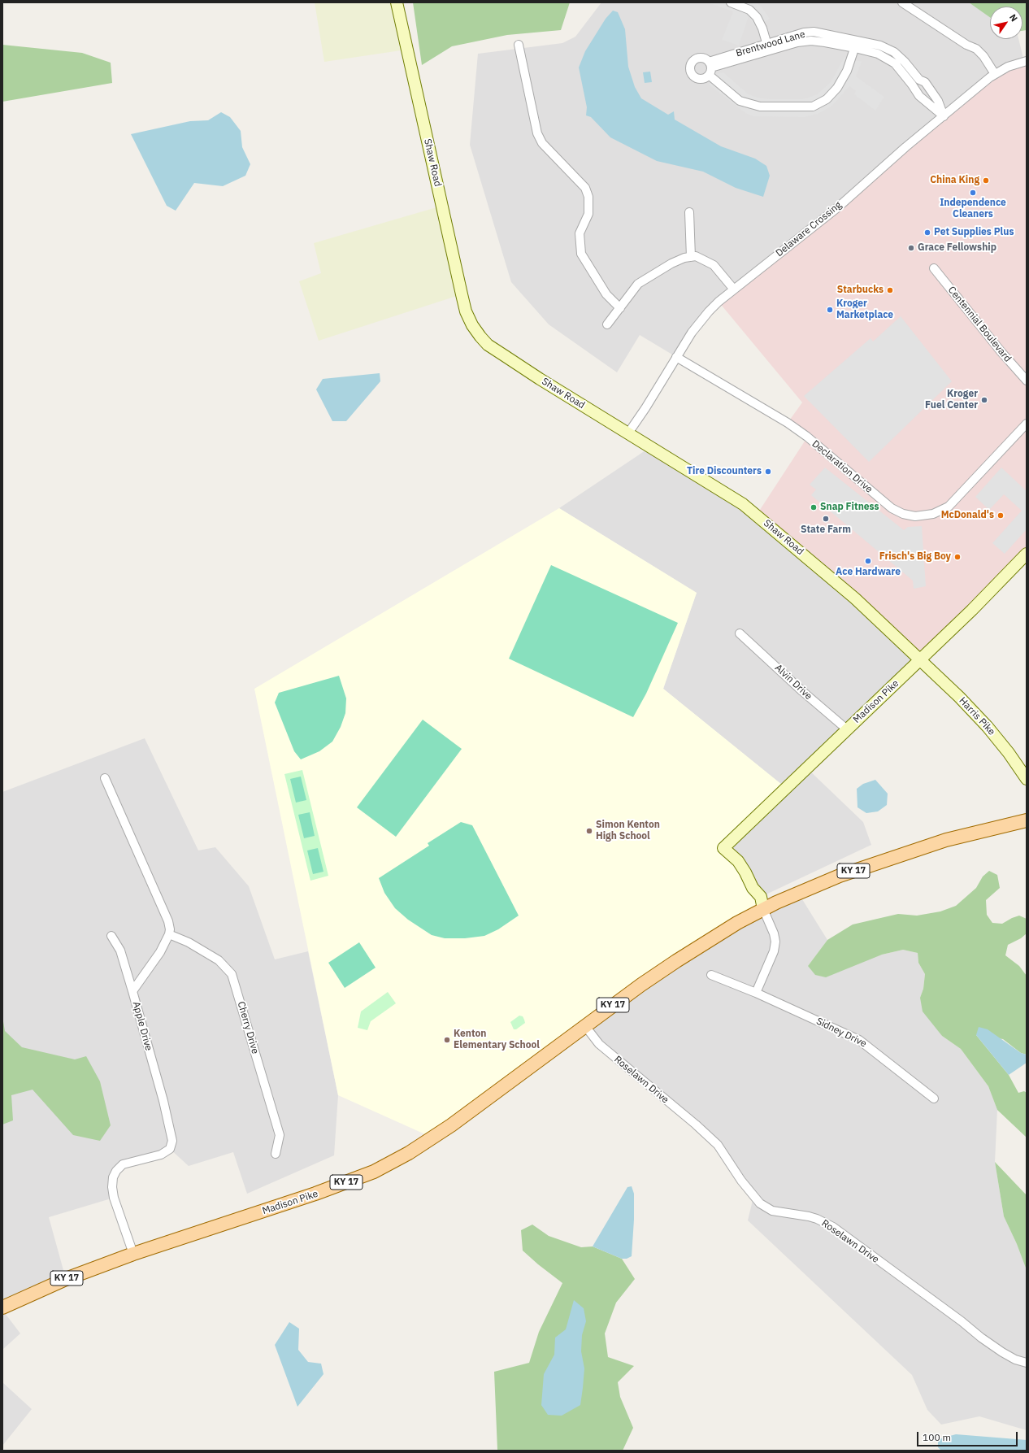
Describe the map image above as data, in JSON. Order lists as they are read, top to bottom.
{
  "streets": {
    "main road": [
      "Shaw Road",
      "Madison Pike",
      "Harris Pike",
      "KY 17"
    ],
    "street": [
      "Brentwood Lane",
      "Delaware Crossing",
      "Centennial Boulevard",
      "Declaration Drive",
      "Alvin Drive",
      "Apple Drive",
      "Cherry Drive",
      "Sidney Drive",
      "Roselawn Drive"
    ]
  },
  "crossings": [
    ["Brentwood Lane", "Delaware Crossing"],
    ["Shaw Road", "Delaware Crossing"],
    ["Shaw Road", "Madison Pike"],
    ["Shaw Road", "Harris Pike"],
    ["Delaware Crossing", "Declaration Drive"],
    ["Alvin Drive", "Madison Pike"],
    ["Madison Pike", "Harris Pike"],
    ["Madison Pike", "KY 17"],
    ["Madison Pike", "Apple Drive"],
    ["Madison Pike", "Roselawn Drive"],
    ["KY 17", "Roselawn Drive"],
    ["Apple Drive", "Cherry Drive"]
  ],
  "places": [
    "China King",
    "Independence Cleaners",
    "Pet Supplies Plus",
    "Grace Fellowship",
    "Starbucks",
    "Kroger Marketplace",
    "Kroger Fuel Center",
    "Tire Discounters",
    "Snap Fitness",
    "McDonald's",
    "State Farm",
    "Frisch's Big Boy",
    "Ace Hardware",
    "Simon Kenton High School",
    "Kenton Elementary School"
  ],
  "scale_bar": "100 m",
  "north": "top right"
}
